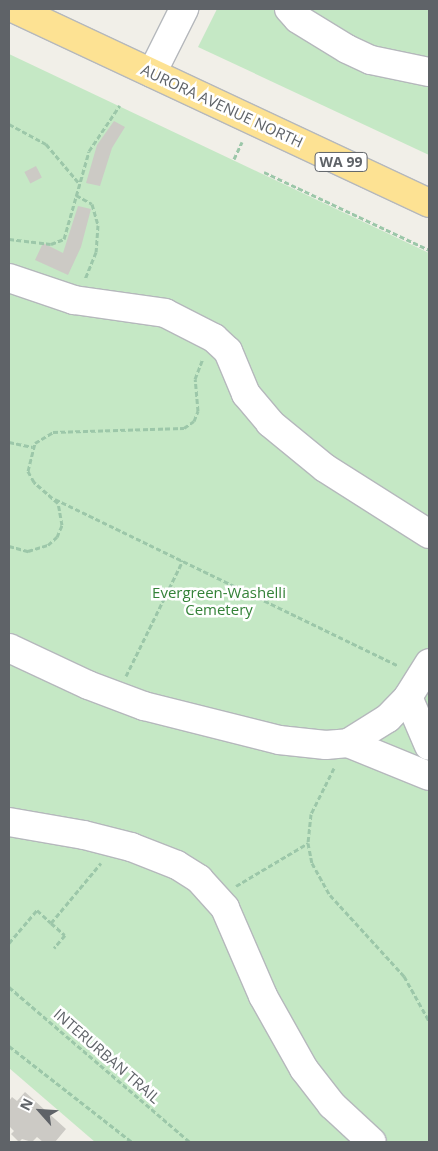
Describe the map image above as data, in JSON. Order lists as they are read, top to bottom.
{
  "streets": {
    "highway": ["AURORA AVENUE NORTH", "WA 99"],
    "path": ["INTERURBAN TRAIL"]
  },
  "parks": ["Evergreen-Washelli Cemetery"],
  "north": "top left"
}
